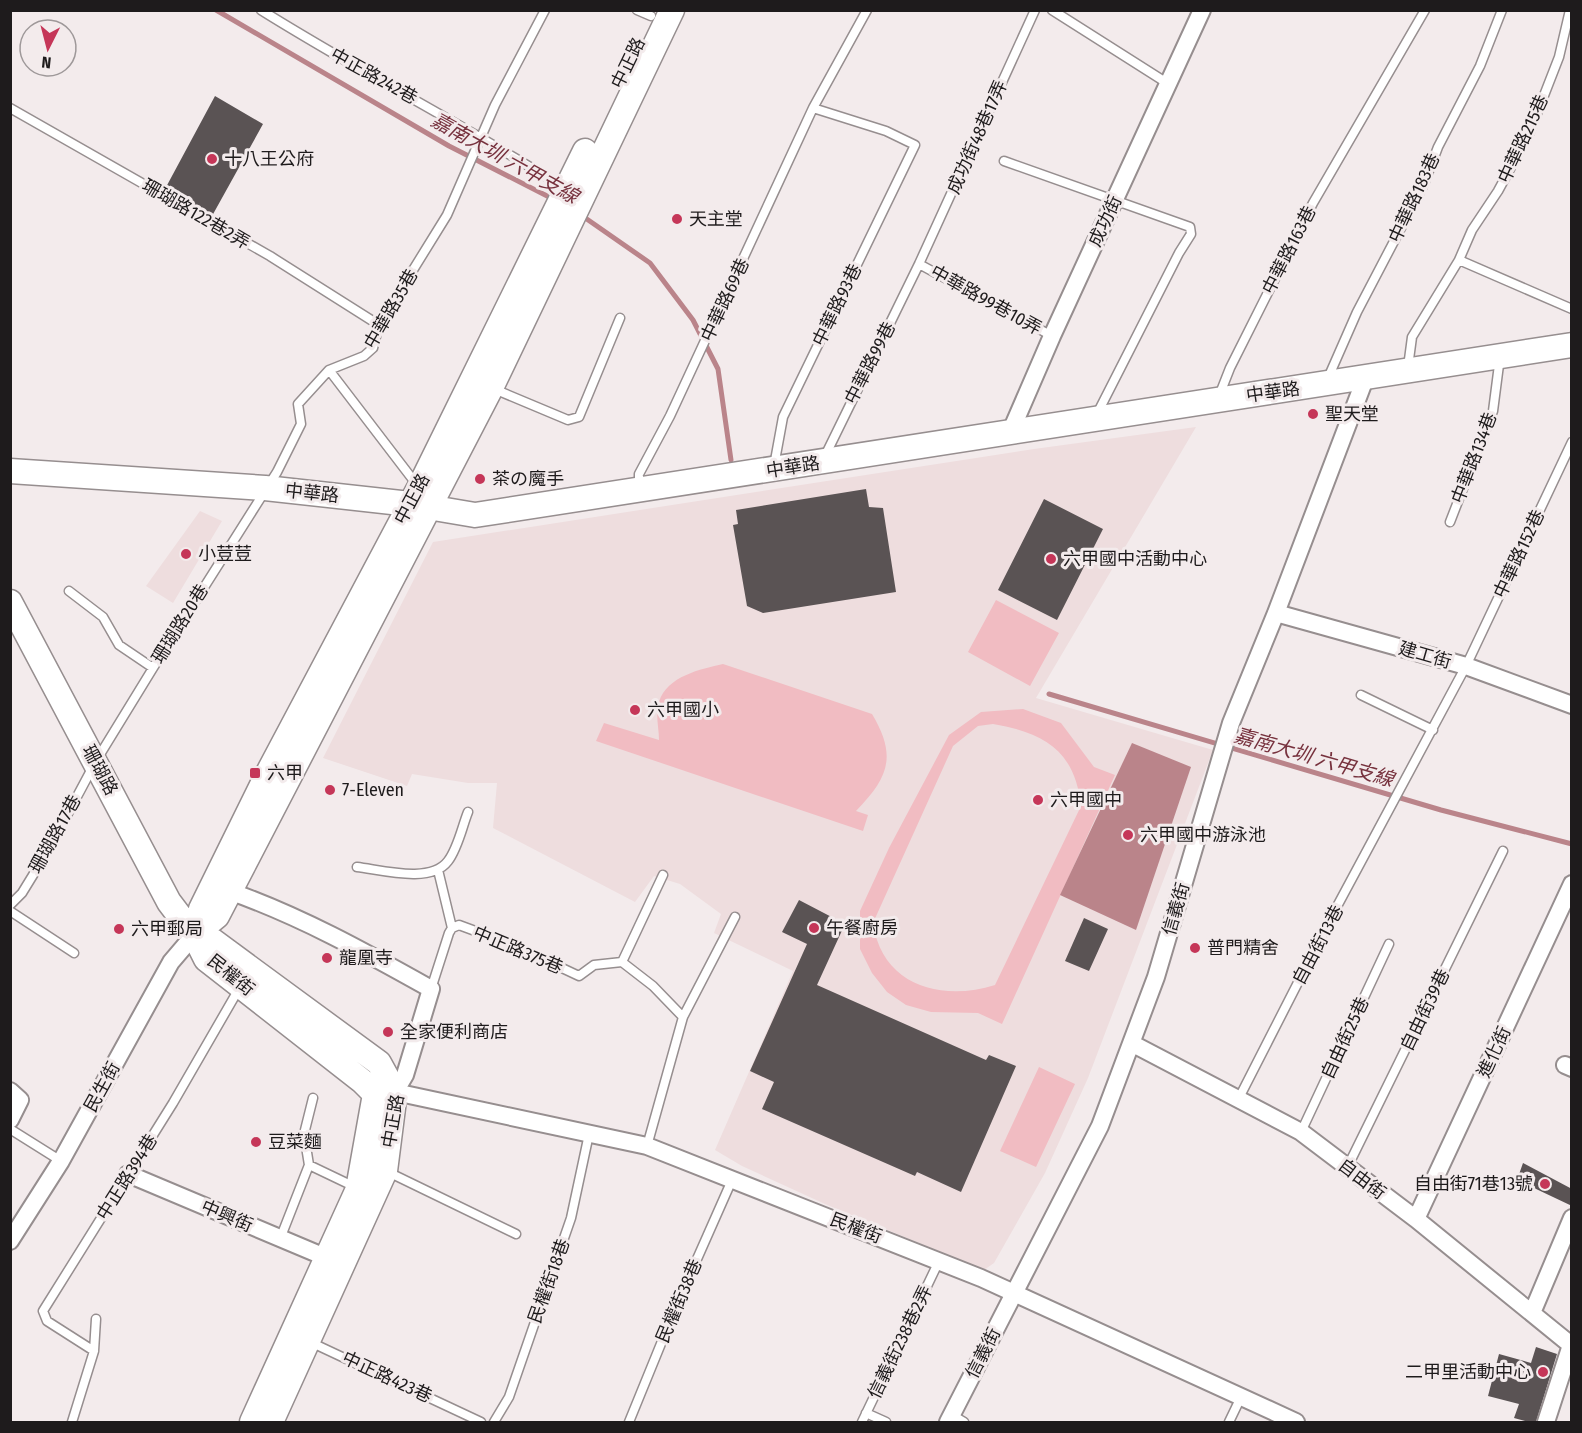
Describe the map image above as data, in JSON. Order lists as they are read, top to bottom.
{
  "streets": {
    "main road": [
      "中正路",
      "中華路",
      "珊瑚路",
      "民權街"
    ],
    "street": [
      "成功街",
      "建工街",
      "信義街",
      "進化街",
      "民生街",
      "自由街",
      "中興街"
    ],
    "lane": [
      "中正路242巷",
      "成功街48巷17弄",
      "中華路215巷",
      "中華路183巷",
      "珊瑚路122巷2弄",
      "中華路163巷",
      "中華路69巷",
      "中華路99巷10弄",
      "中華路93巷",
      "中華路35巷",
      "中華路99巷",
      "中華路134巷",
      "中華路152巷",
      "珊瑚路20巷",
      "珊瑚路17巷",
      "自由街13巷",
      "中正路375巷",
      "自由街39巷",
      "自由街25巷",
      "中正路394巷",
      "民權街18巷",
      "民權街38巷",
      "信義街238巷2弄",
      "中正路423巷"
    ]
  },
  "crossings": [
    ["中正路", "中正路242巷"],
    ["中正路", "中華路"],
    ["中正路", "珊瑚路"],
    ["中正路", "中正路375巷"],
    ["中正路", "民權街"],
    ["中正路", "民生街"],
    ["中正路", "中興街"],
    ["中正路", "中正路423巷"],
    ["中正路242巷", "中華路35巷"],
    ["成功街48巷17弄", "中華路99巷10弄"],
    ["成功街48巷17弄", "中華路99巷"],
    ["中華路215巷", "中華路"],
    ["中華路183巷", "中華路"],
    ["珊瑚路122巷2弄", "中華路35巷"],
    ["成功街", "中華路99巷10弄"],
    ["成功街", "中華路"],
    ["中華路163巷", "中華路"],
    ["中華路69巷", "中華路93巷"],
    ["中華路69巷", "中華路"],
    ["中華路99巷10弄", "中華路99巷"],
    ["中華路93巷", "中華路"],
    ["中華路35巷", "中華路"],
    ["中華路35巷", "珊瑚路20巷"],
    ["中華路99巷", "中華路"],
    ["中華路", "中華路134巷"],
    ["中華路", "珊瑚路20巷"],
    ["中華路", "信義街"],
    ["中華路152巷", "建工街"],
    ["中華路152巷", "自由街13巷"],
    ["珊瑚路20巷", "珊瑚路"],
    ["珊瑚路20巷", "珊瑚路17巷"],
    ["建工街", "信義街"],
    ["珊瑚路", "珊瑚路17巷"],
    ["珊瑚路", "民權街"],
    ["珊瑚路", "民生街"],
    ["信義街", "民權街"],
    ["信義街", "自由街"],
    ["自由街13巷", "自由街"],
    ["民權街", "民生街"],
    ["民權街", "中正路394巷"],
    ["民權街", "民權街18巷"],
    ["民權街", "民權街38巷"],
    ["民權街", "信義街238巷2弄"],
    ["自由街39巷", "自由街"],
    ["自由街25巷", "自由街"],
    ["進化街", "自由街"],
    ["中正路394巷", "中興街"]
  ],
  "water": ["嘉南大圳 六甲支線"],
  "places": {
    "other": [
      "十八王公府",
      "天主堂",
      "聖天堂",
      "茶の魔手",
      "小荳荳",
      "六甲國中活動中心",
      "六甲國小",
      "7-Eleven",
      "六甲國中",
      "六甲國中游泳池",
      "午餐廚房",
      "六甲郵局",
      "普門精舍",
      "龍凰寺",
      "全家便利商店",
      "豆菜麵",
      "自由街71巷13號",
      "二甲里活動中心"
    ],
    "transit": ["六甲"]
  },
  "north": "bottom"
}
